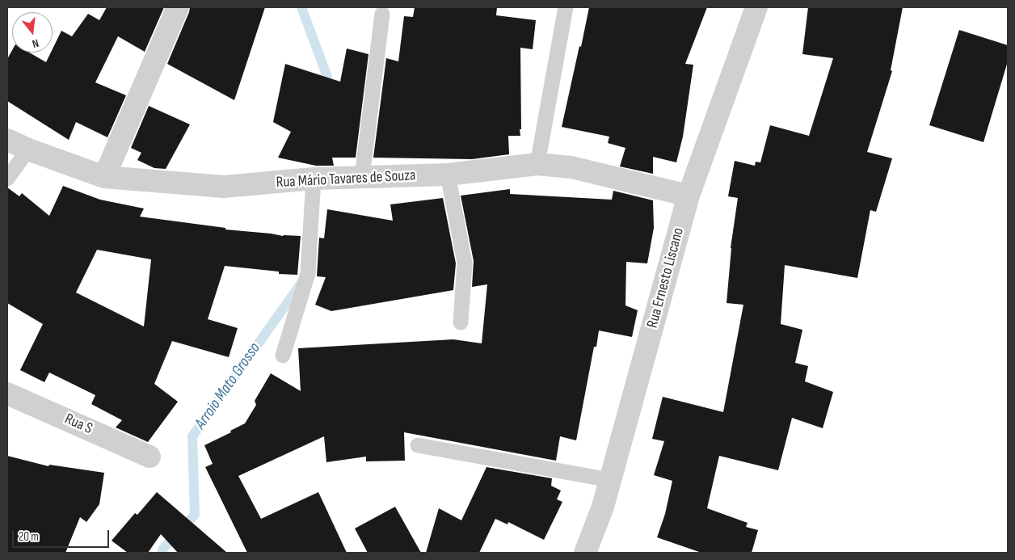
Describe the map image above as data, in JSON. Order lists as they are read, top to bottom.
{
  "streets": {
    "street": ["Rua Mário Tavares de Souza", "Rua Ernesto Liscano", "Rua S"]
  },
  "crossings": [
    ["Rua Mário Tavares de Souza", "Rua Ernesto Liscano"]
  ],
  "water": ["Arroio Mato Grosso"],
  "scale_bar": "20 m",
  "north": "bottom"
}
